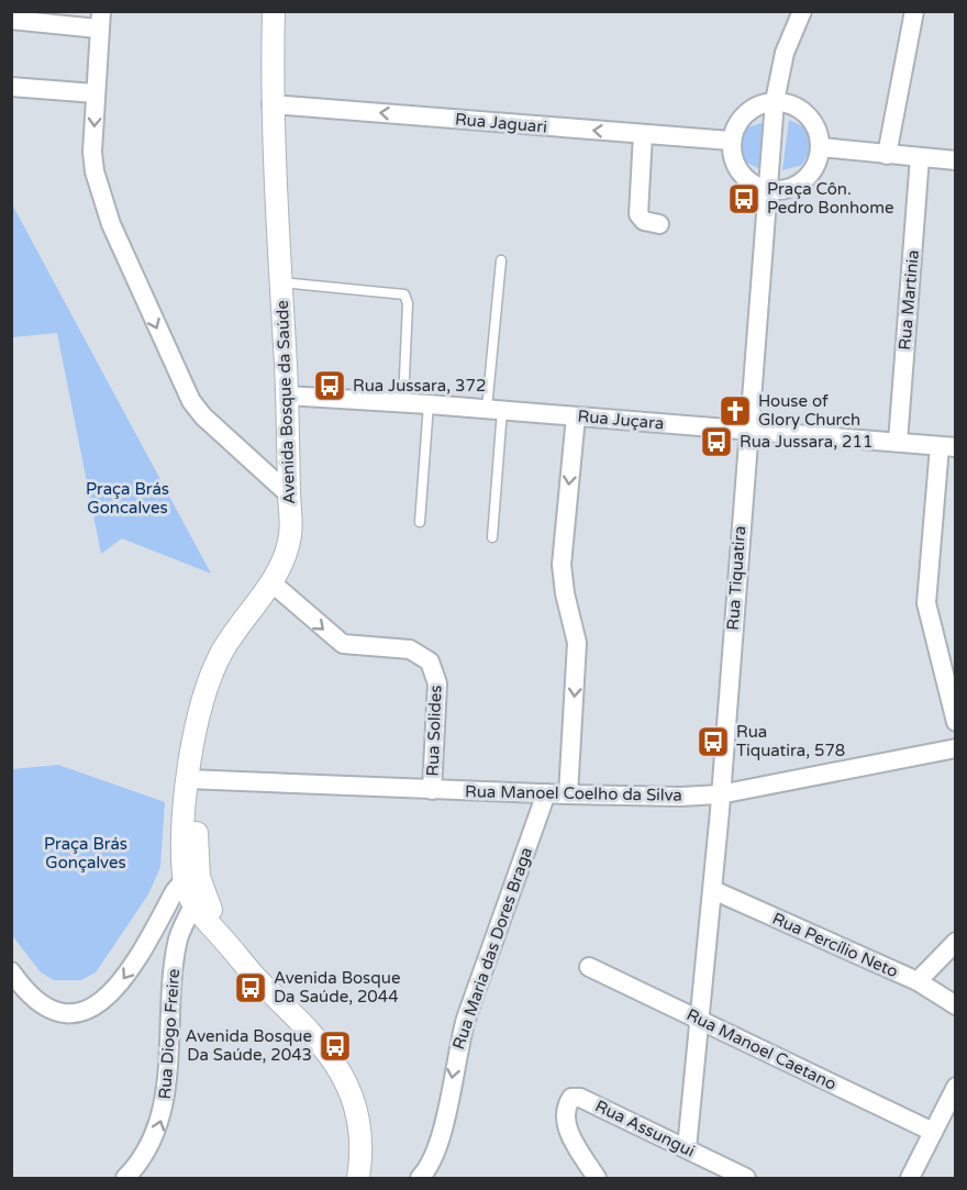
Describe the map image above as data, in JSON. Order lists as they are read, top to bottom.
{
  "streets": {
    "street": [
      "Rua Jaguari",
      "Rua Martinia",
      "Avenida Bosque da Saúde",
      "Rua Juçara",
      "Rua Tiquatira",
      "Rua Solides",
      "Rua Manoel Coelho da Silva",
      "Rua Percílio Neto",
      "Rua Maria das Dores Braga",
      "Rua Diogo Freire",
      "Rua Manoel Caetano",
      "Rua Assungui"
    ]
  },
  "crossings": [
    ["Rua Jaguari", "Avenida Bosque da Saúde"],
    ["Rua Martinia", "Rua Juçara"],
    ["Avenida Bosque da Saúde", "Rua Juçara"],
    ["Avenida Bosque da Saúde", "Rua Solides"],
    ["Avenida Bosque da Saúde", "Rua Manoel Coelho da Silva"],
    ["Avenida Bosque da Saúde", "Rua Diogo Freire"],
    ["Rua Juçara", "Rua Tiquatira"],
    ["Rua Tiquatira", "Rua Manoel Coelho da Silva"],
    ["Rua Tiquatira", "Rua Percílio Neto"],
    ["Rua Tiquatira", "Rua Manoel Caetano"],
    ["Rua Tiquatira", "Rua Assungui"],
    ["Rua Solides", "Rua Manoel Coelho da Silva"],
    ["Rua Manoel Coelho da Silva", "Rua Maria das Dores Braga"]
  ],
  "one_way": [
    "Rua Jaguari",
    "Rua Solides",
    "Rua Maria das Dores Braga",
    "Rua Diogo Freire"
  ],
  "parks": ["Praça Brás Goncalves", "Praça Brás Gonçalves"],
  "places": {
    "bus stop": [
      "Praça Côn. Pedro Bonhome",
      "Rua Jussara, 372",
      "Rua Jussara, 211",
      "Rua Tiquatira, 578",
      "Avenida Bosque Da Saúde, 2044",
      "Avenida Bosque Da Saúde, 2043"
    ],
    "church": ["House of Glory Church"]
  }
}
